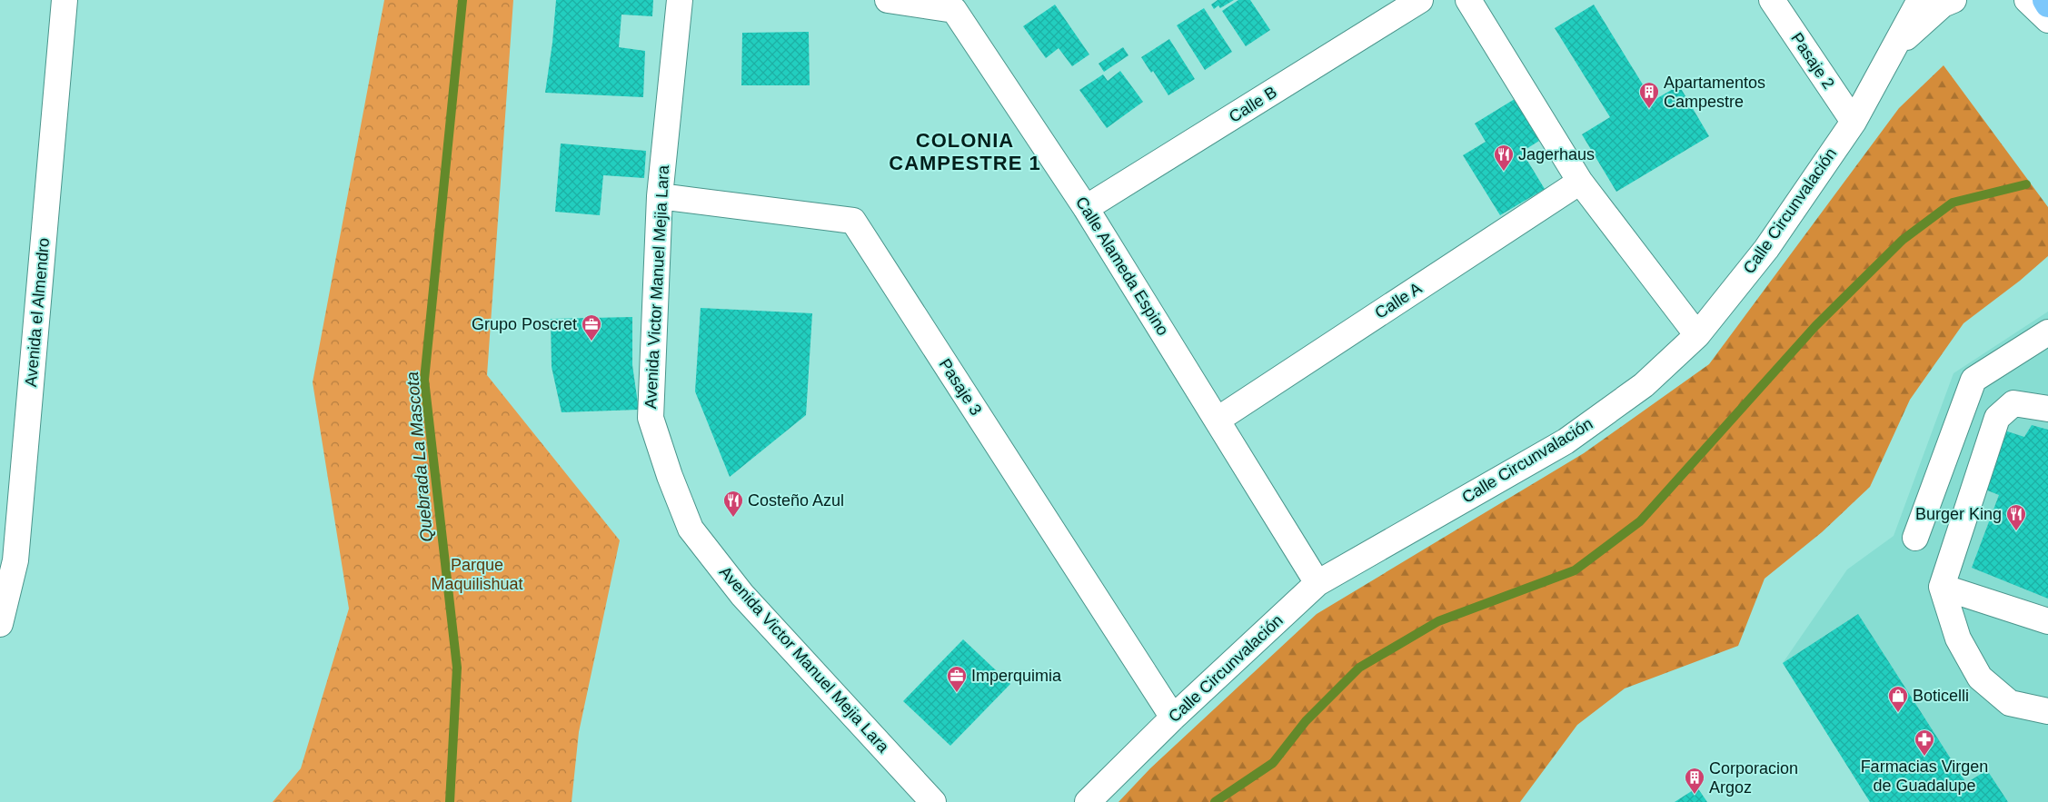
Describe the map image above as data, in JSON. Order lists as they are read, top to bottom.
{
  "streets": {
    "street": [
      "Pasaje 2",
      "Calle B",
      "Calle Circunvalación",
      "Calle Alameda Espino",
      "Avenida Victor Manuel Mejia Lara",
      "Calle A",
      "Avenida el Almendro",
      "Pasaje 3"
    ]
  },
  "crossings": [
    ["Pasaje 2", "Calle Circunvalación"],
    ["Calle B", "Calle Alameda Espino"],
    ["Calle Circunvalación", "Calle Alameda Espino"],
    ["Calle Circunvalación", "Pasaje 3"],
    ["Calle Alameda Espino", "Calle A"],
    ["Avenida Victor Manuel Mejia Lara", "Pasaje 3"]
  ],
  "districts": ["COLONIA CAMPESTRE 1"],
  "water": ["Quebrada La Mascota"],
  "parks": ["Parque Maquilishuat"],
  "places": {
    "building": ["Apartamentos Campestre", "Corporacion Argoz"],
    "restaurant": ["Jagerhaus", "Costeño Azul", "Burger King"],
    "office": ["Grupo Poscret", "Imperquimia"],
    "shop": ["Boticelli"],
    "pharmacy": ["Farmacias Virgen de Guadalupe"]
  }
}
